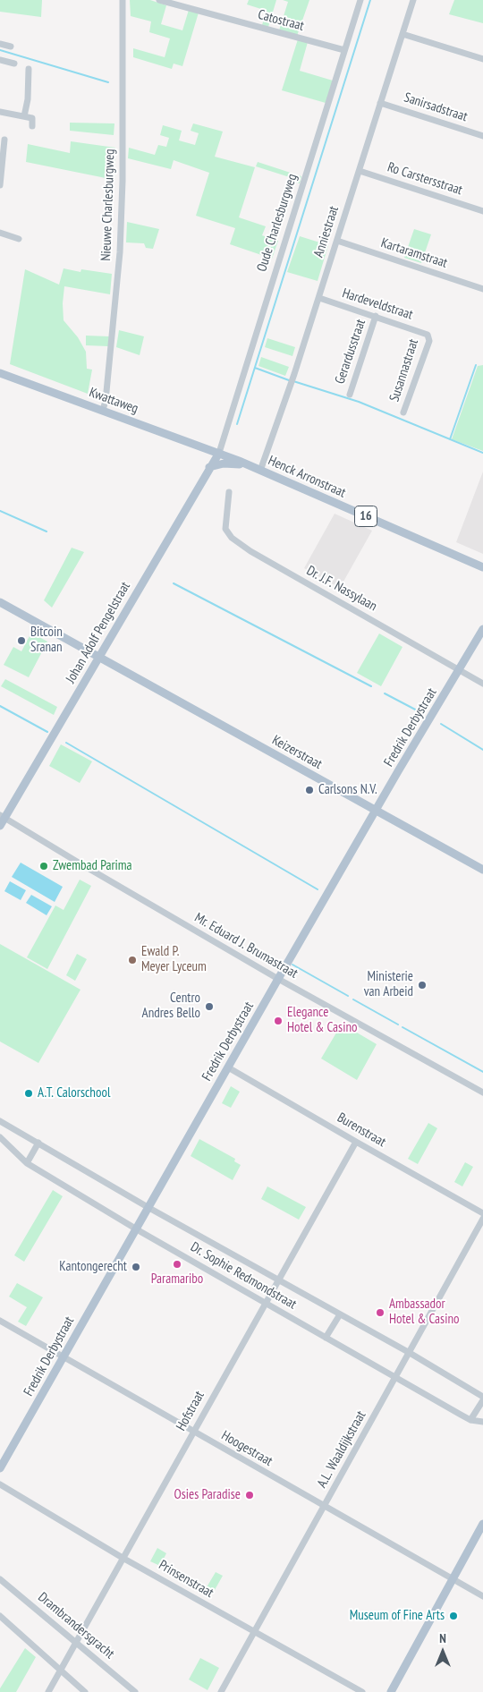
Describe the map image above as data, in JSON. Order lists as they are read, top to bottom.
{
  "streets": {
    "main road": [
      "Kwattaweg",
      "Henck Arronstraat",
      "16",
      "Johan Adolf Pengelstraat",
      "Fredrik Derbystraat",
      "Keizerstraat"
    ],
    "street": [
      "Catostraat",
      "Sanirsadstraat",
      "Ro Carstersstraat",
      "Nieuwe Charlesburgweg",
      "Oude Charlesburgweg",
      "Anniestraat",
      "Kartaramstraat",
      "Hardeveldstraat",
      "Gerardusstraat",
      "Susannastraat",
      "Dr. J.F. Nassylaan",
      "Mr. Eduard J. Brumastraat",
      "Burenstraat",
      "Dr. Sophie Redmondstraat",
      "Hofstraat",
      "Hoogestraat",
      "A.L. Waaldijkstraat",
      "Prinsenstraat",
      "Drambrandersgracht"
    ]
  },
  "crossings": [
    ["Catostraat", "Oude Charlesburgweg"],
    ["Sanirsadstraat", "Anniestraat"],
    ["Ro Carstersstraat", "Anniestraat"],
    ["Nieuwe Charlesburgweg", "Kwattaweg"],
    ["Oude Charlesburgweg", "Kwattaweg"],
    ["Oude Charlesburgweg", "Henck Arronstraat"],
    ["Oude Charlesburgweg", "Johan Adolf Pengelstraat"],
    ["Anniestraat", "Kartaramstraat"],
    ["Anniestraat", "Hardeveldstraat"],
    ["Anniestraat", "Henck Arronstraat"],
    ["Hardeveldstraat", "Gerardusstraat"],
    ["Hardeveldstraat", "Susannastraat"],
    ["Kwattaweg", "Henck Arronstraat"],
    ["Kwattaweg", "Johan Adolf Pengelstraat"],
    ["Henck Arronstraat", "Johan Adolf Pengelstraat"],
    ["Dr. J.F. Nassylaan", "Fredrik Derbystraat"],
    ["Johan Adolf Pengelstraat", "Keizerstraat"],
    ["Johan Adolf Pengelstraat", "Mr. Eduard J. Brumastraat"],
    ["Fredrik Derbystraat", "Keizerstraat"],
    ["Fredrik Derbystraat", "Mr. Eduard J. Brumastraat"],
    ["Fredrik Derbystraat", "Burenstraat"],
    ["Fredrik Derbystraat", "Dr. Sophie Redmondstraat"],
    ["Fredrik Derbystraat", "Hoogestraat"],
    ["Burenstraat", "Hofstraat"],
    ["Dr. Sophie Redmondstraat", "Hofstraat"],
    ["Dr. Sophie Redmondstraat", "A.L. Waaldijkstraat"],
    ["Hofstraat", "Hoogestraat"],
    ["Hofstraat", "Prinsenstraat"],
    ["Hofstraat", "Drambrandersgracht"],
    ["Hoogestraat", "A.L. Waaldijkstraat"],
    ["A.L. Waaldijkstraat", "Prinsenstraat"]
  ],
  "places": [
    "Bitcoin Sranan",
    "Carlsons N.V.",
    "Zwembad Parima",
    "Ewald P. Meyer Lyceum",
    "Ministerie van Arbeid",
    "Centro Andres Bello",
    "Elegance Hotel & Casino",
    "A.T. Calorschool",
    "Paramaribo",
    "Kantongerecht",
    "Ambassador Hotel & Casino",
    "Osies Paradise",
    "Museum of Fine Arts"
  ],
  "north": "top"
}
